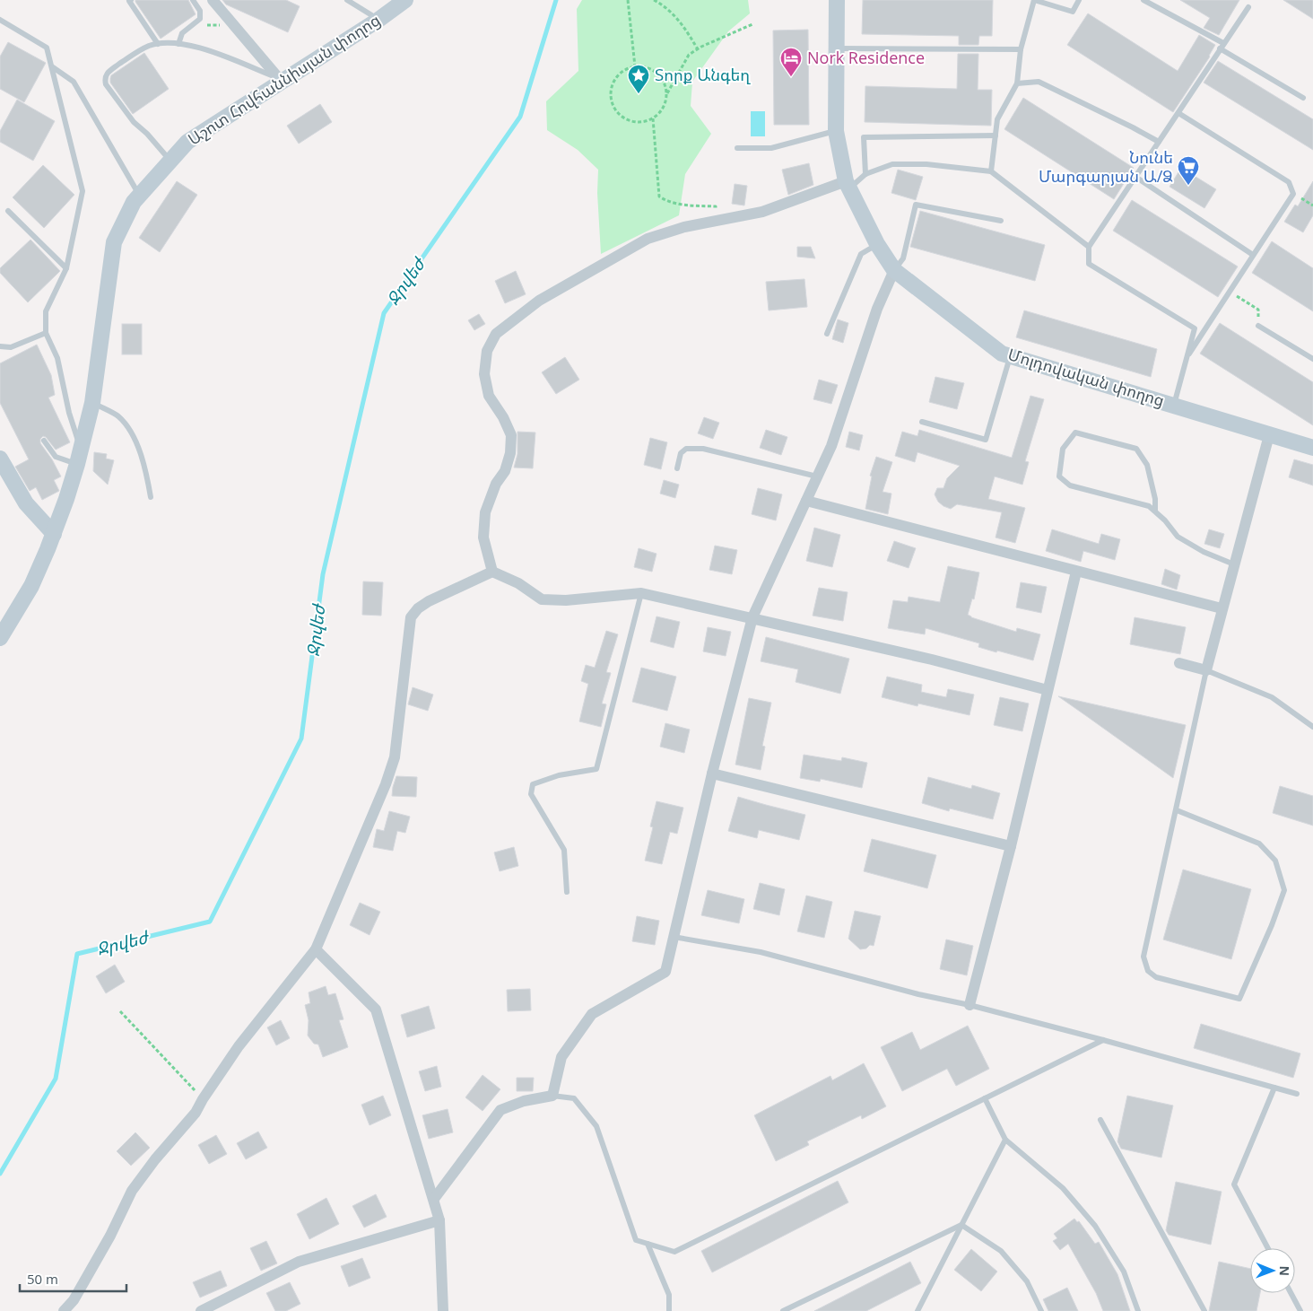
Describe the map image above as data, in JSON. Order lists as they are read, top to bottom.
{
  "streets": {
    "street": ["Աշոտ Հովհաննիսյան փողոց", "Մոլդովական փողոց"]
  },
  "water": ["Ջրվեժ"],
  "places": {
    "hotel": ["Nork Residence"],
    "place": ["Տորք Անգեղ"],
    "supermarket": ["Նունե Մարգարյան Ա/Ձ"]
  },
  "scale_bar": "50 m",
  "north": "right"
}
